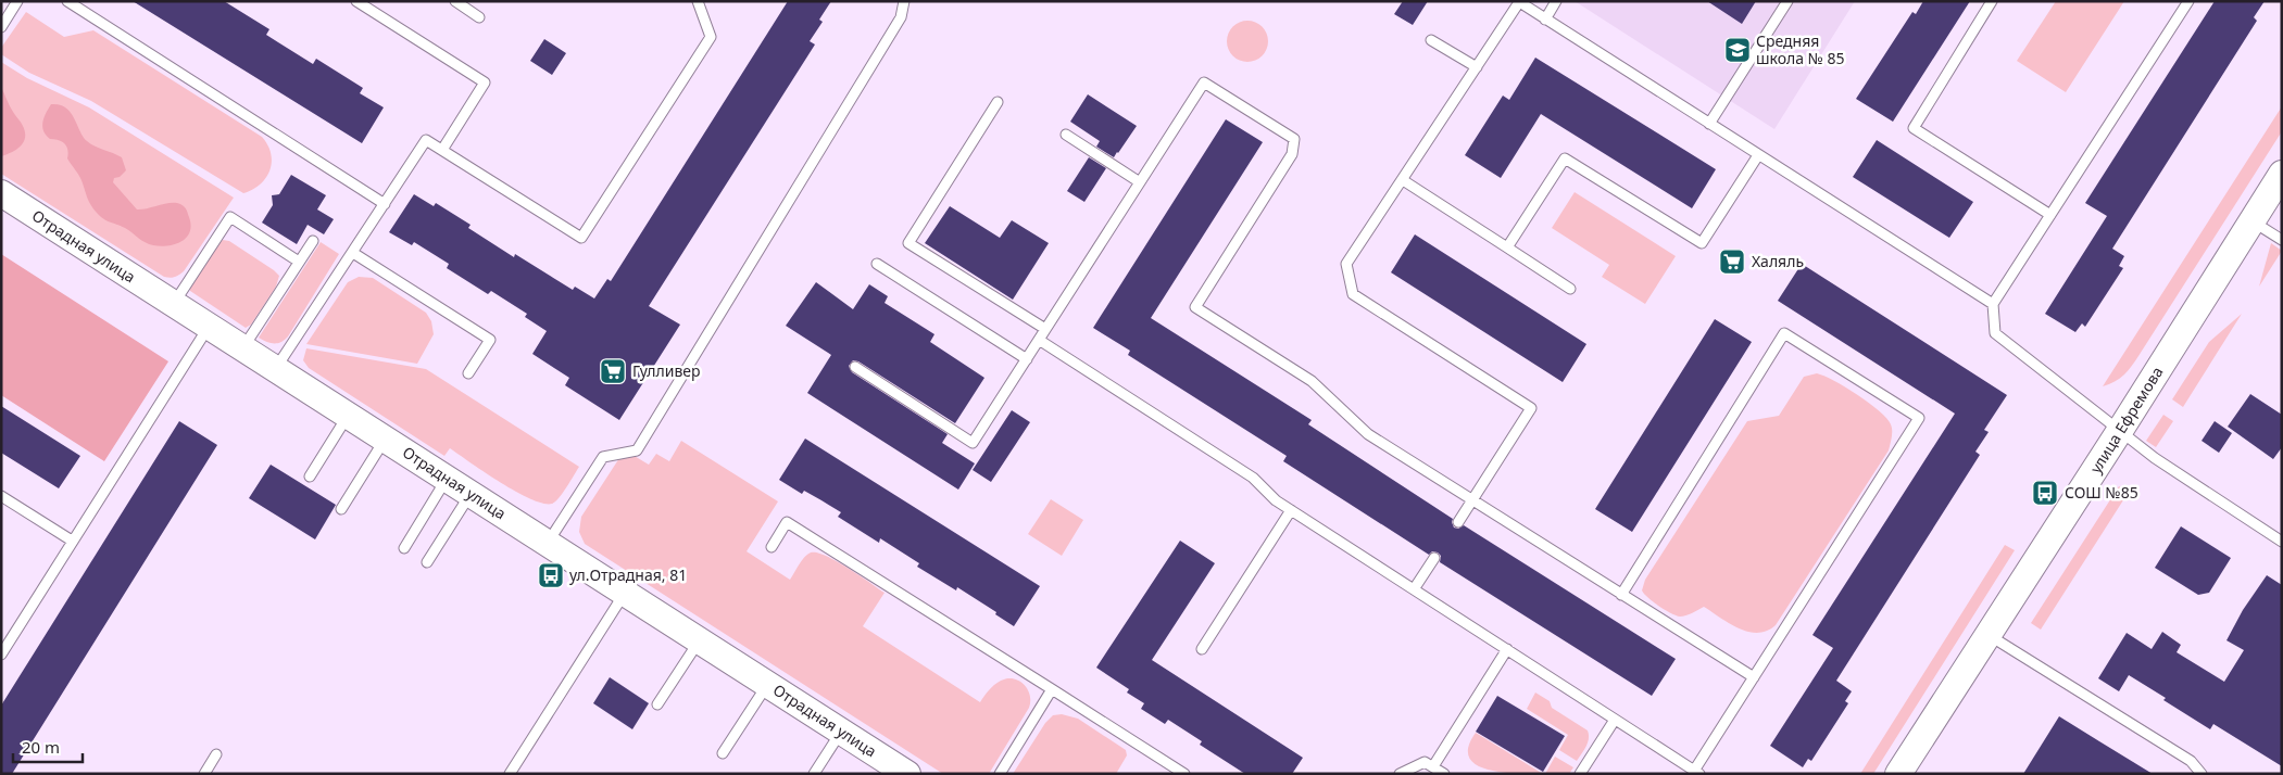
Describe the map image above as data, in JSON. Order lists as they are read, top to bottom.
{
  "streets": {
    "street": ["Отрадная улица", "улица Ефремова"]
  },
  "places": {
    "school or university": ["Средняя школа № 85"],
    "supermarket": ["Халяль", "Гулливер"],
    "bus stop": ["СОШ №85", "ул.Отрадная, 81"]
  },
  "scale_bar": "20 m"
}
